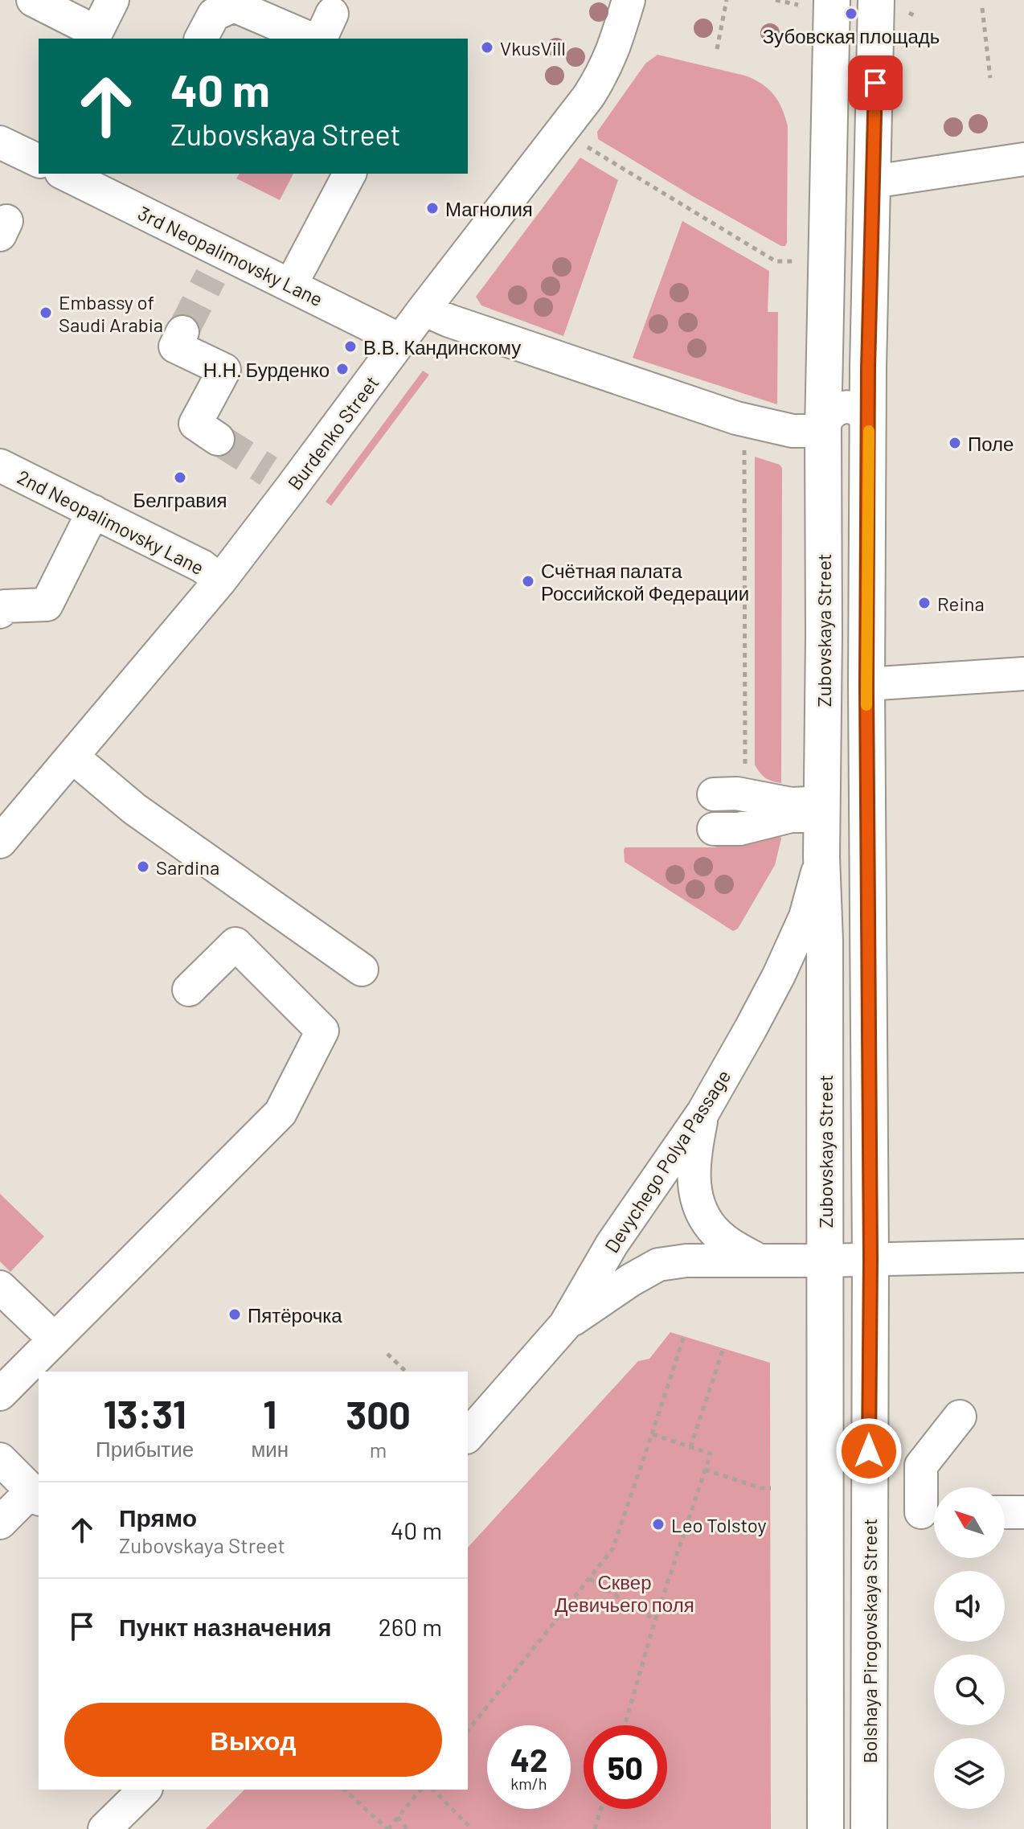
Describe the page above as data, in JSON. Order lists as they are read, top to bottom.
{
  "streets": {
    "main road": ["Zubovskaya Street", "Bolshaya Pirogovskaya Street"],
    "street": [
      "3rd Neopalimovsky Lane",
      "Burdenko Street",
      "2nd Neopalimovsky Lane",
      "Devychego Polya Passage"
    ]
  },
  "crossings": [
    ["3rd Neopalimovsky Lane", "Burdenko Street"],
    ["Burdenko Street", "2nd Neopalimovsky Lane"],
    ["Zubovskaya Street", "Devychego Polya Passage"]
  ],
  "parks": ["Сквер Девичьего поля"],
  "places": [
    "Зубовская площадь",
    "VkusVill",
    "Магнолия",
    "Embassy of Saudi Arabia",
    "В.В. Кандинскому",
    "Н.Н. Бурденко",
    "Поле",
    "Белгравия",
    "Счётная палата Российской Федерации",
    "Reina",
    "Sardina",
    "Пятёрочка",
    "Leo Tolstoy"
  ],
  "north": "top left",
  "page": {
    "turn": ["40 m", "Zubovskaya Street"],
    "eta": [
      "13:31",
      "Прибытие",
      "1",
      "мин",
      "300",
      "m"
    ],
    "list": [
      {
        "name": "Прямо",
        "note": "Zubovskaya Street",
        "value": "40 m"
      },
      {
        "name": "Пункт назначения",
        "value": "260 m"
      }
    ],
    "buttons": "Выход",
    "speed": "42 km/h",
    "limit": "50"
  }
}
